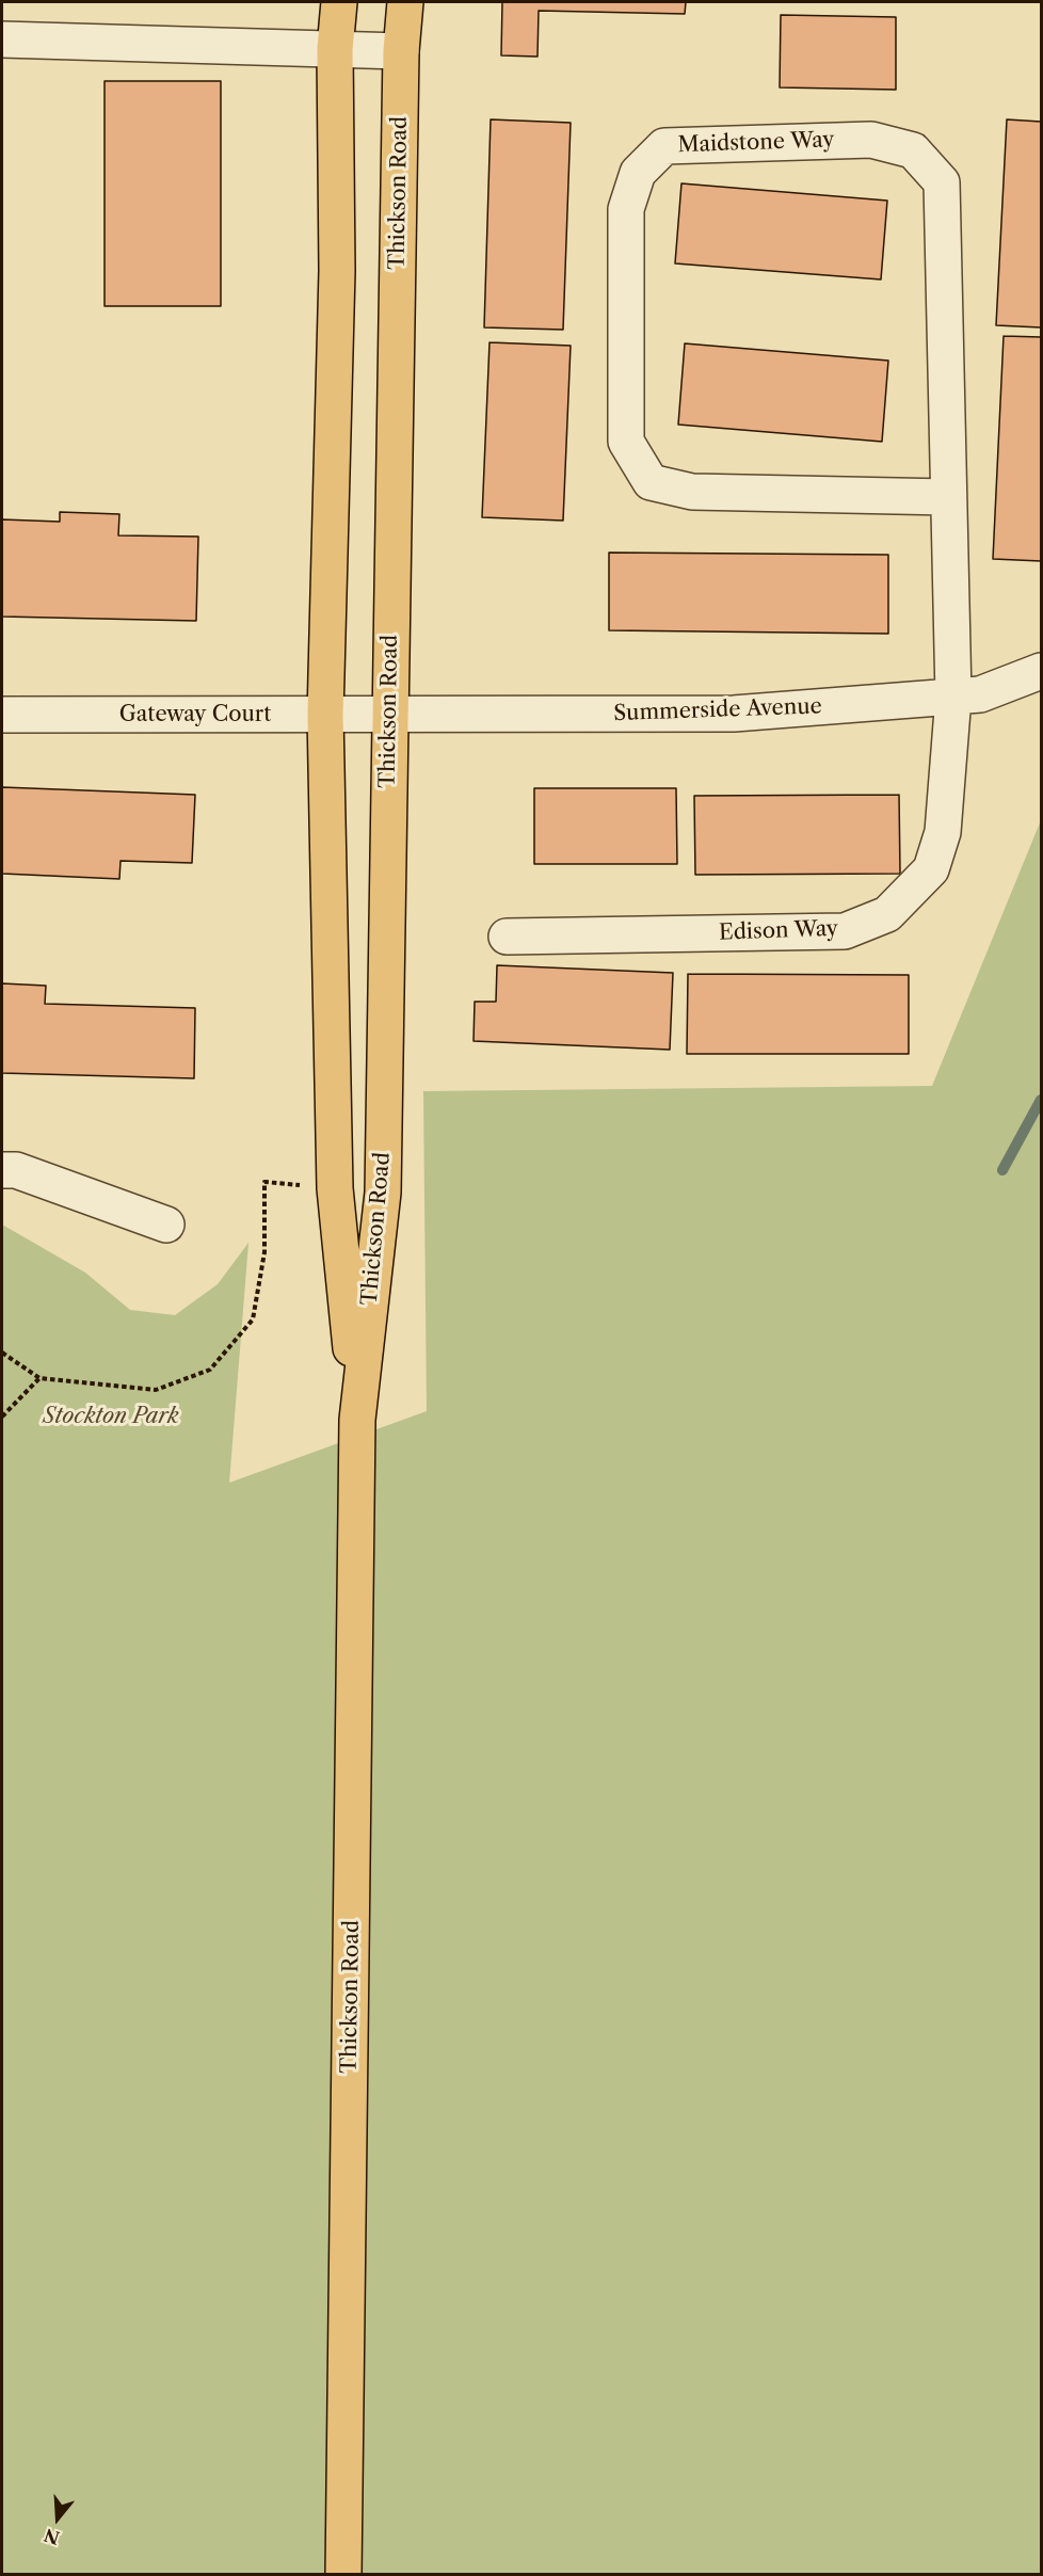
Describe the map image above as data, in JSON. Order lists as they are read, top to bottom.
{
  "streets": {
    "main road": ["Thickson Road"],
    "street": [
      "Maidstone Way",
      "Summerside Avenue",
      "Gateway Court",
      "Edison Way"
    ]
  },
  "crossings": [
    ["Maidstone Way", "Summerside Avenue"],
    ["Maidstone Way", "Edison Way"],
    ["Thickson Road", "Summerside Avenue"],
    ["Thickson Road", "Gateway Court"],
    ["Summerside Avenue", "Gateway Court"],
    ["Summerside Avenue", "Edison Way"]
  ],
  "parks": ["Stockton Park"],
  "north": "bottom"
}
